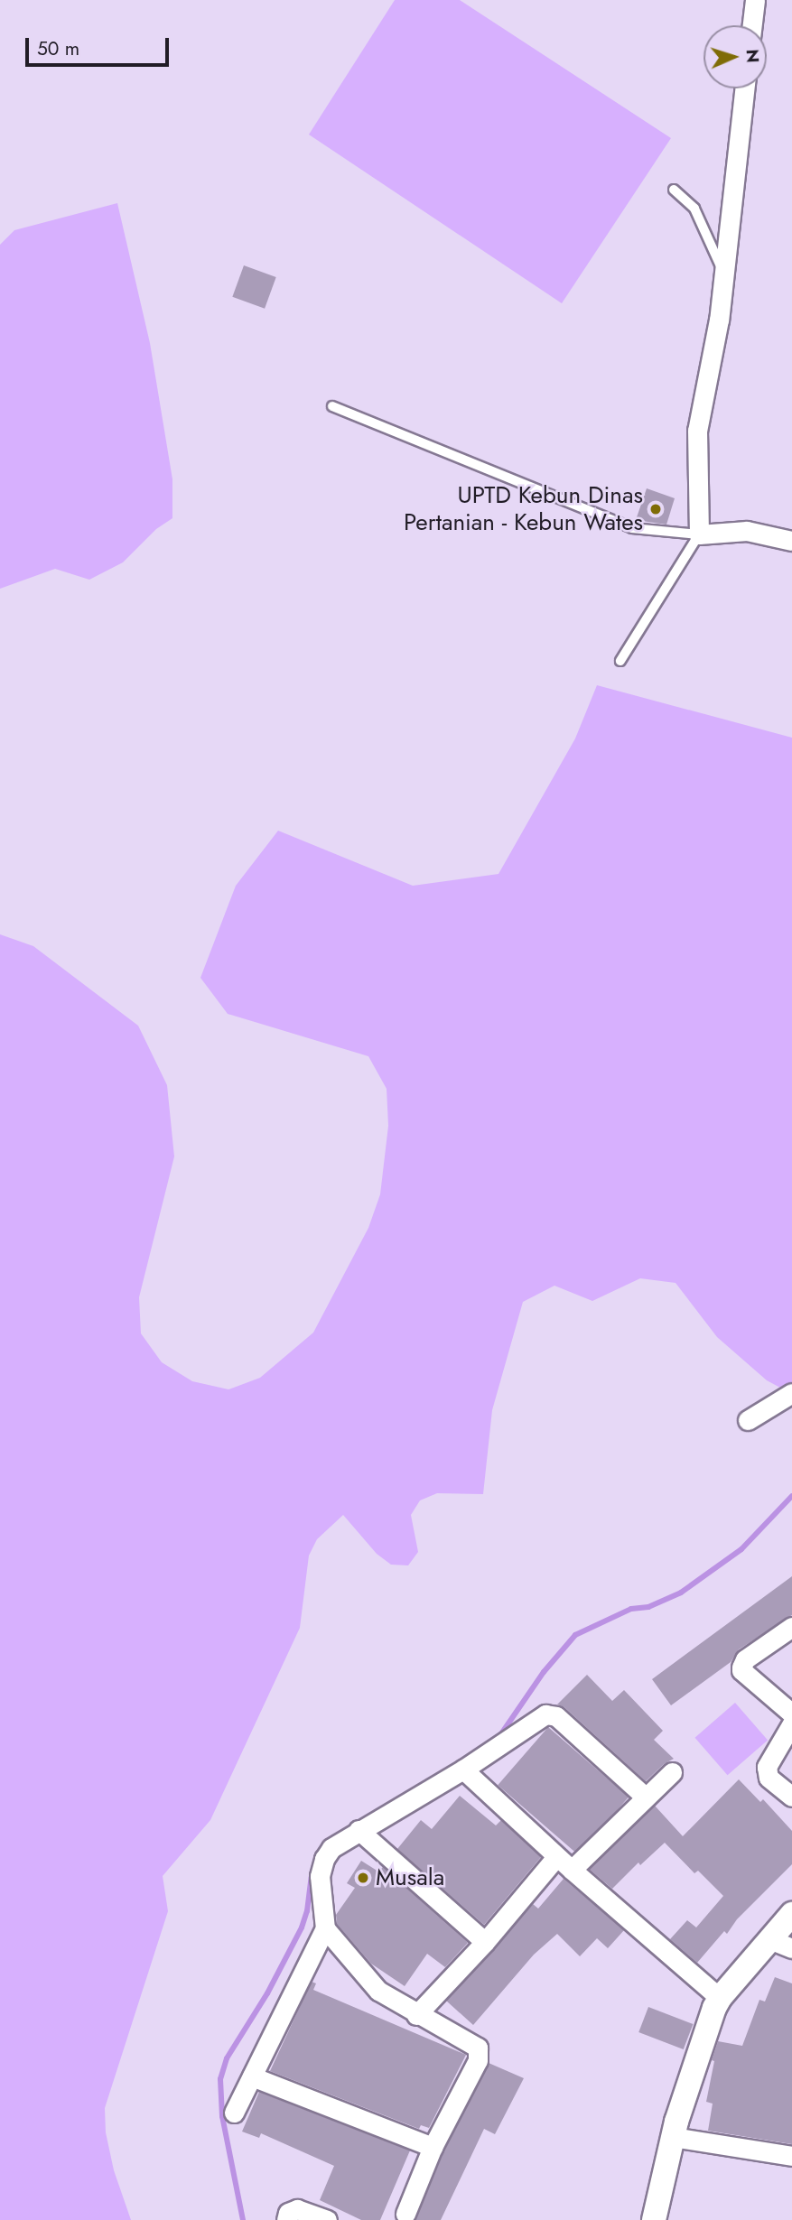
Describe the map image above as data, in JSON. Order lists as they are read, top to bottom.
{
  "places": ["UPTD Kebun Dinas Pertanian - Kebun Wates", "Musala"],
  "scale_bar": "50 m",
  "north": "right"
}
